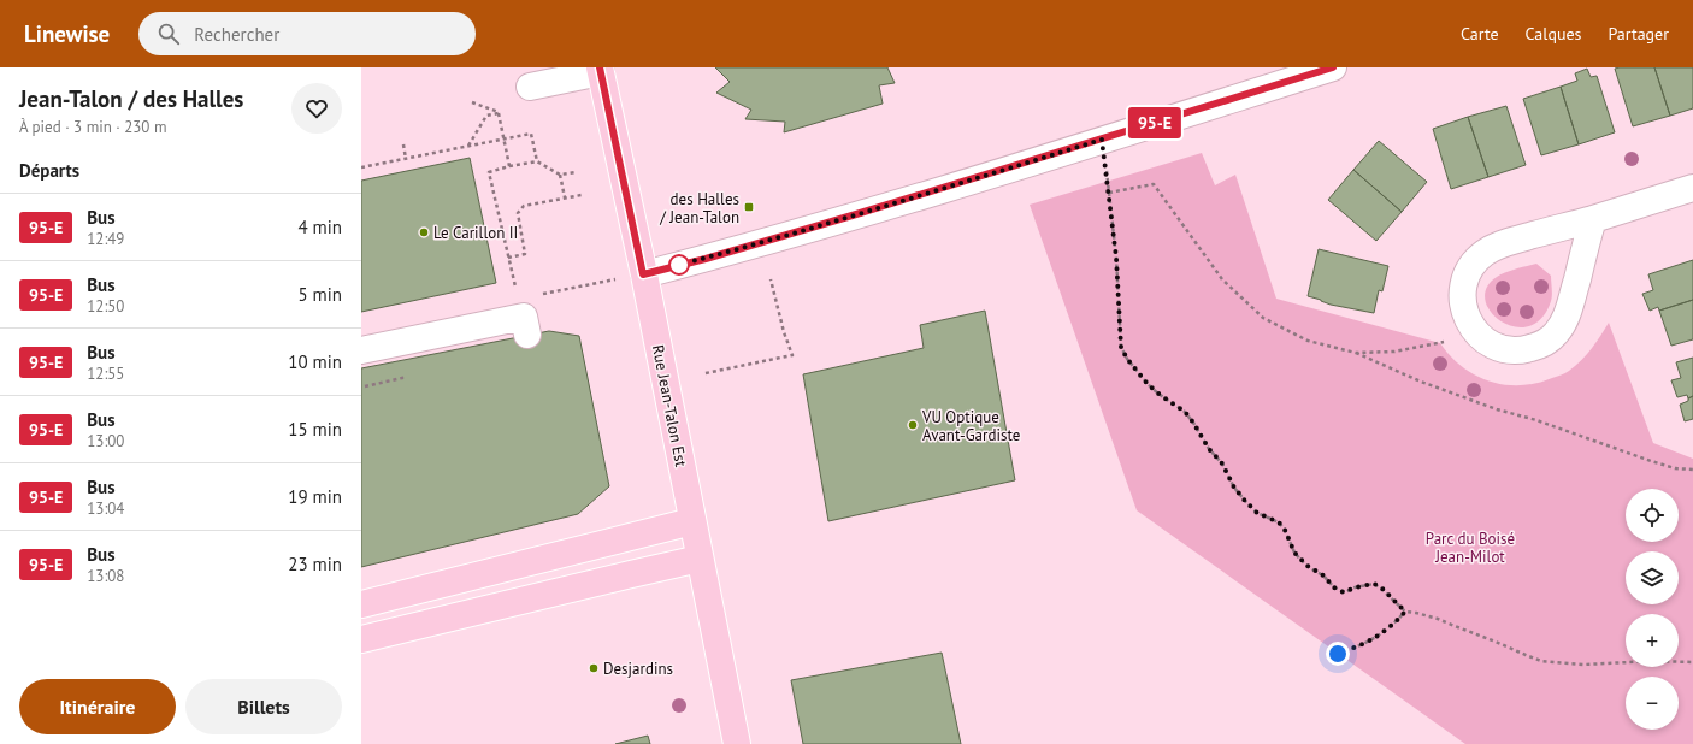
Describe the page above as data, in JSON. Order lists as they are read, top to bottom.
{
  "streets": {
    "main road": ["Rue Jean-Talon Est"]
  },
  "parks": ["Parc du Boisé Jean-Milot"],
  "places": {
    "transit": ["des Halles / Jean-Talon"],
    "other": ["Le Carillon II", "VU Optique Avant-Gardiste", "Desjardins"]
  },
  "lines": ["bus line 95-E"],
  "page": {
    "header": "Linewise",
    "search": "Rechercher",
    "nav": ["Carte", "Calques", "Partager"],
    "heading": [
      ["Jean-Talon / des Halles", "À pied · 3 min · 230 m"],
      "Départs"
    ],
    "on_map": "95-E",
    "list": [
      {
        "mark": "95-E",
        "name": "Bus",
        "note": "12:49",
        "value": "4 min"
      },
      {
        "mark": "95-E",
        "name": "Bus",
        "note": "12:50",
        "value": "5 min"
      },
      {
        "mark": "95-E",
        "name": "Bus",
        "note": "12:55",
        "value": "10 min"
      },
      {
        "mark": "95-E",
        "name": "Bus",
        "note": "13:00",
        "value": "15 min"
      },
      {
        "mark": "95-E",
        "name": "Bus",
        "note": "13:04",
        "value": "19 min"
      },
      {
        "mark": "95-E",
        "name": "Bus",
        "note": "13:08",
        "value": "23 min"
      }
    ],
    "map_buttons": ["+", "−"],
    "buttons": ["Itinéraire", "Billets"]
  }
}
